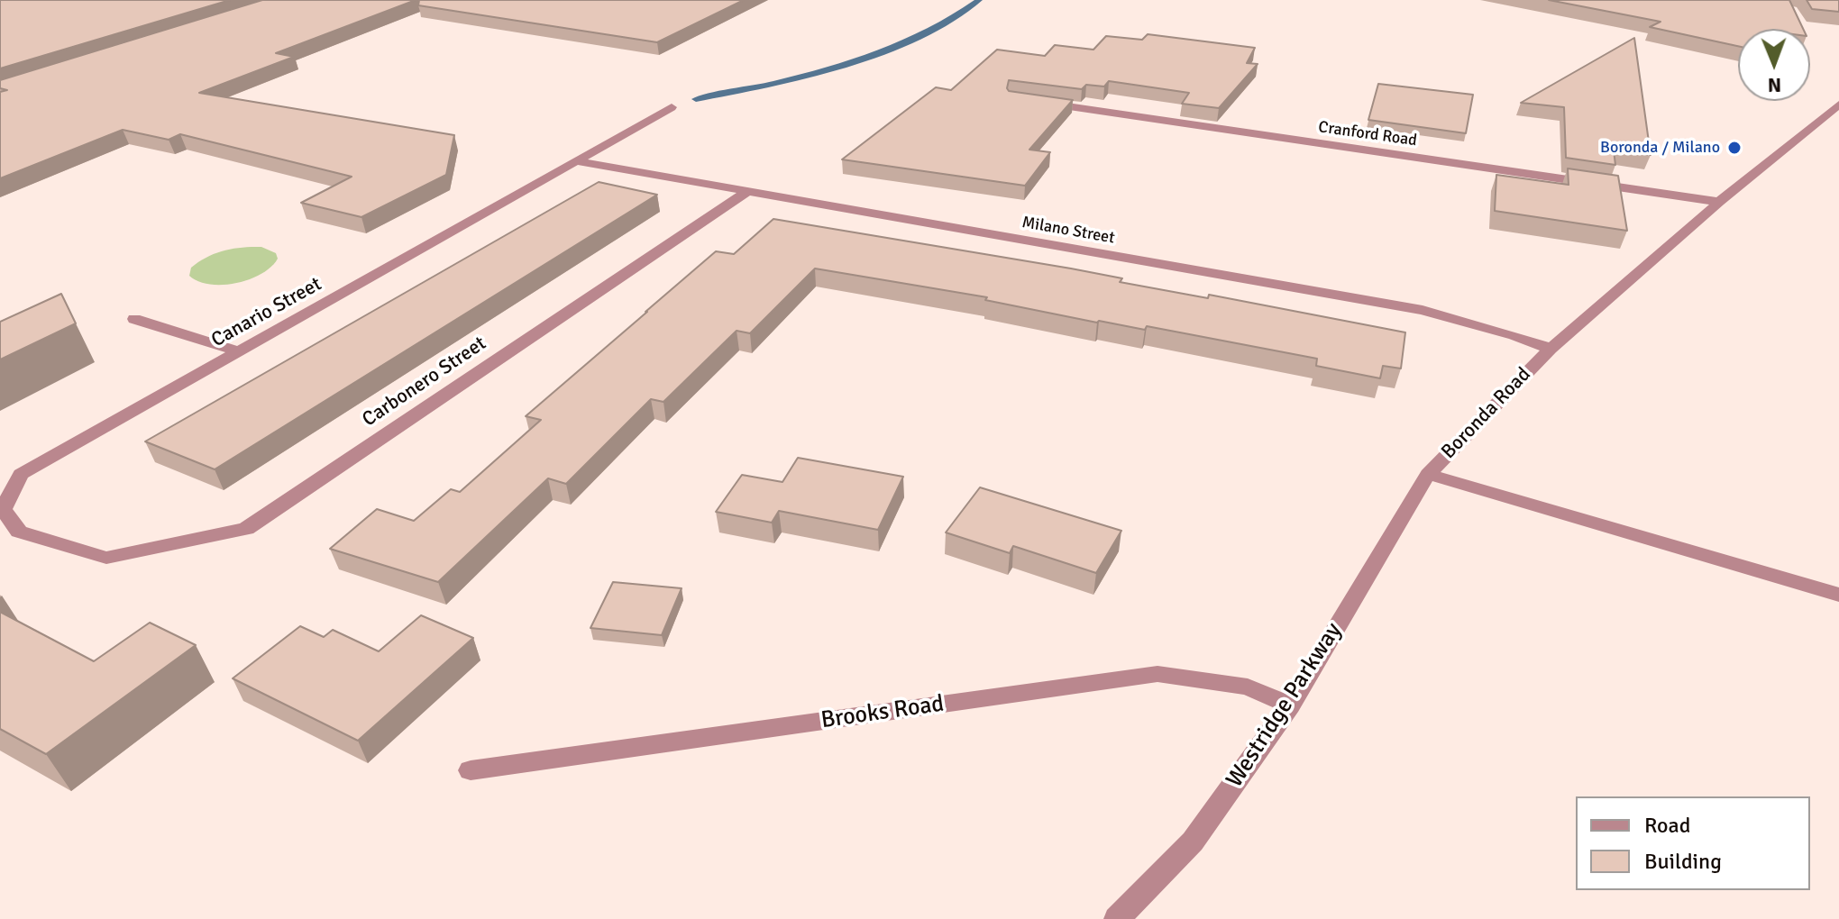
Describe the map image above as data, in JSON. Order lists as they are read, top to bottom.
{
  "streets": {
    "street": [
      "Cranford Road",
      "Milano Street",
      "Canario Street",
      "Carbonero Street",
      "Boronda Road",
      "Westridge Parkway",
      "Brooks Road"
    ]
  },
  "crossings": [
    ["Cranford Road", "Boronda Road"],
    ["Milano Street", "Canario Street"],
    ["Milano Street", "Carbonero Street"],
    ["Milano Street", "Boronda Road"],
    ["Canario Street", "Carbonero Street"],
    ["Boronda Road", "Westridge Parkway"],
    ["Westridge Parkway", "Brooks Road"]
  ],
  "places": ["Boronda / Milano"],
  "legend": ["Road", "Building"],
  "north": "bottom"
}
